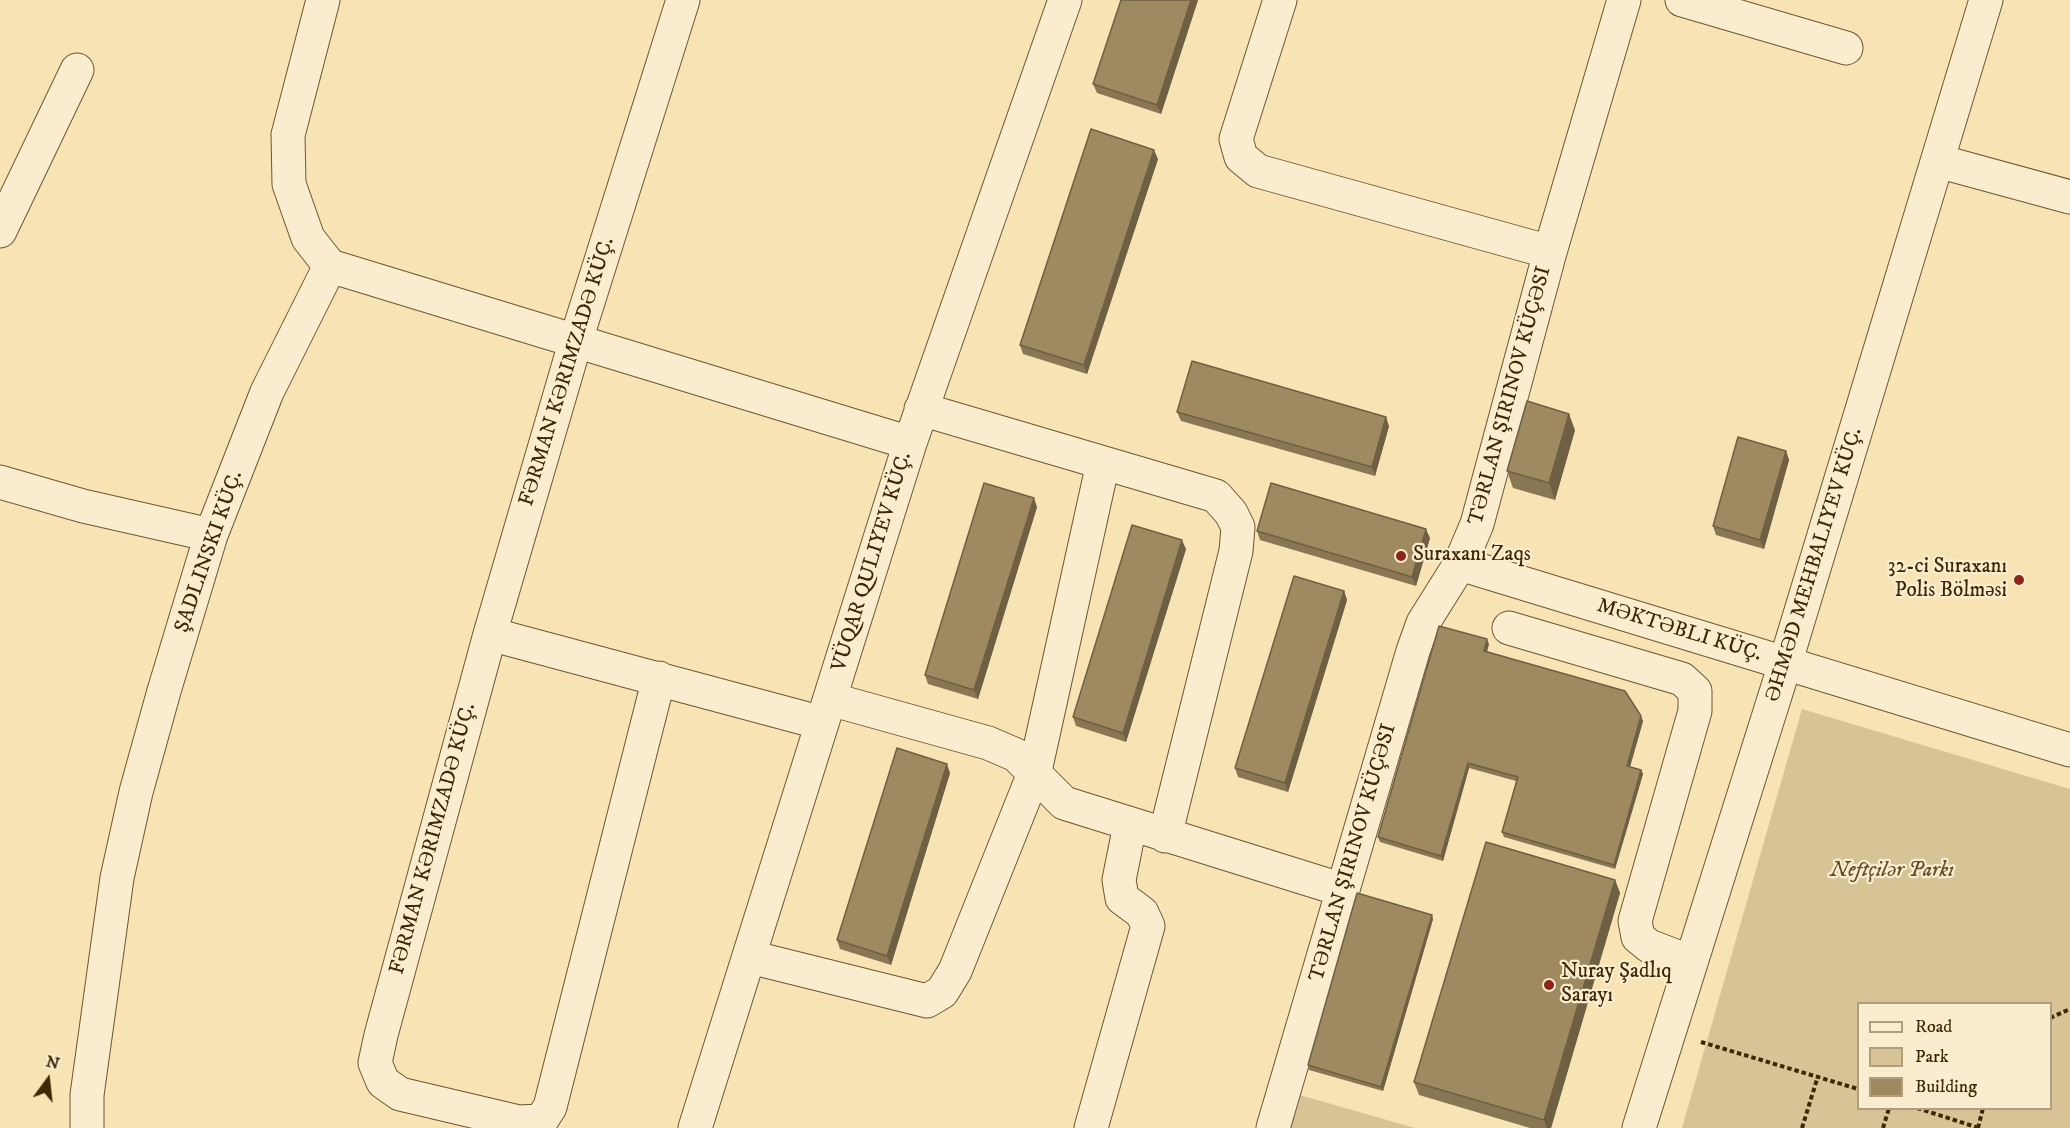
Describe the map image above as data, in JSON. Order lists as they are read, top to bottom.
{
  "streets": {
    "street": [
      "FƏRMAN KƏRIMZADƏ KÜÇ.",
      "TƏRLAN ŞIRINOV KÜÇƏSI",
      "ŞADLINSKI KÜÇ.",
      "VÜQAR QULIYEV KÜÇ.",
      "MƏKTƏBLI KÜÇ."
    ]
  },
  "crossings": [
    ["TƏRLAN ŞIRINOV KÜÇƏSI", "MƏKTƏBLI KÜÇ."]
  ],
  "parks": ["Neftçilər Parkı"],
  "places": ["Suraxanı Zaqs", "32-ci Suraxanı Polis Bölməsi", "Nuray Şadlıq Sarayı"],
  "legend": ["Road", "Park", "Building"],
  "north": "top"
}
